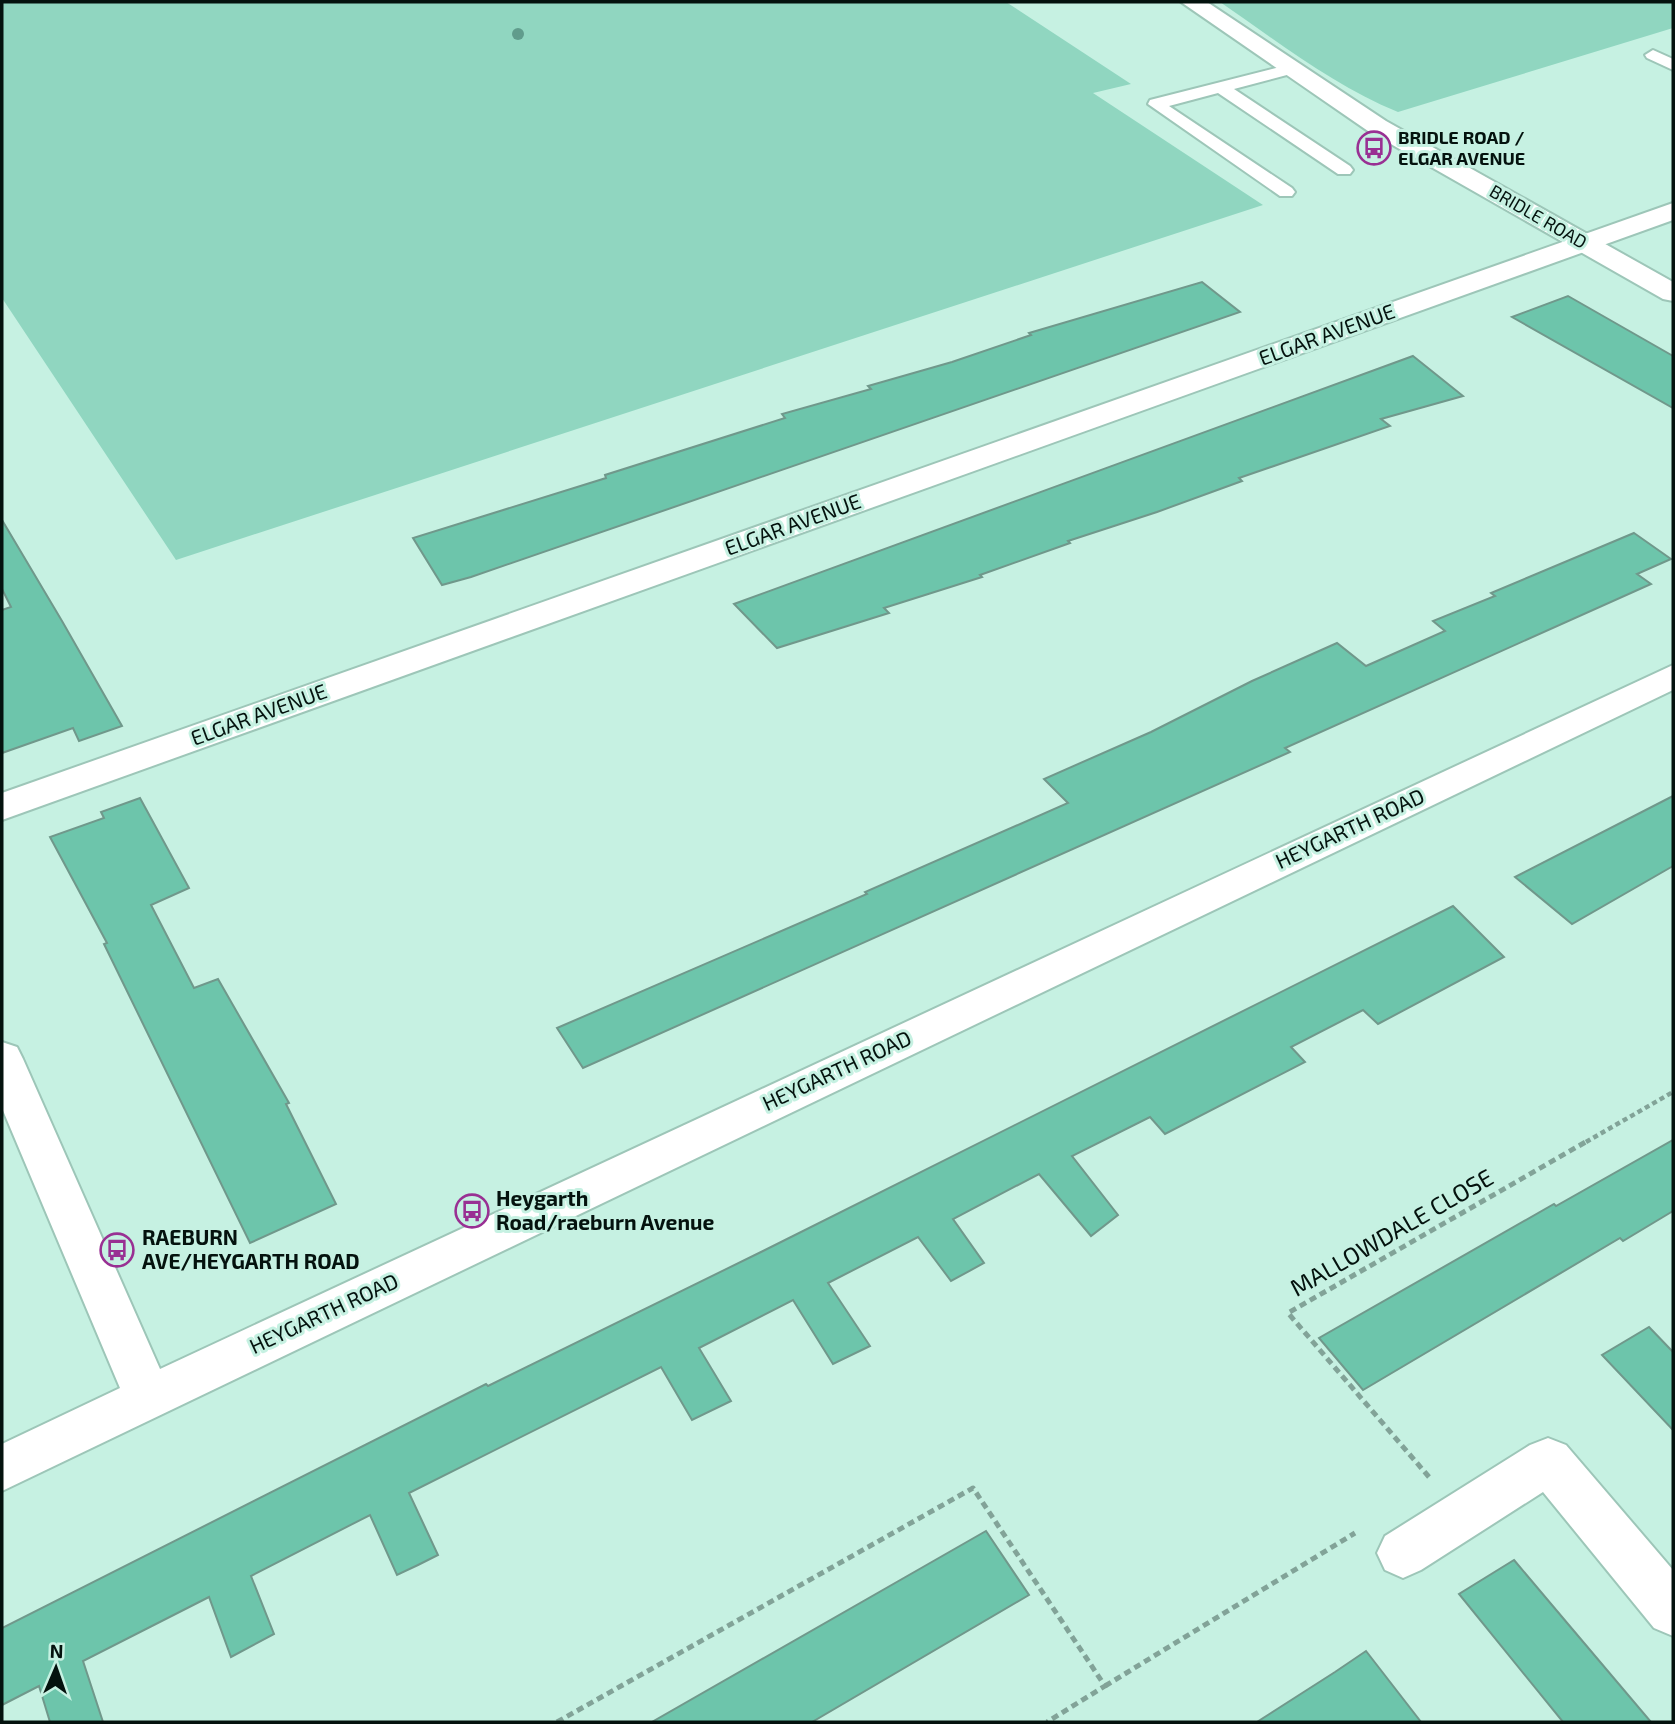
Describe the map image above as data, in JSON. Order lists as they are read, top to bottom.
{
  "streets": {
    "street": ["BRIDLE ROAD", "ELGAR AVENUE", "HEYGARTH ROAD"],
    "path": ["MALLOWDALE CLOSE"]
  },
  "crossings": [
    ["BRIDLE ROAD", "ELGAR AVENUE"]
  ],
  "places": {
    "bus stop": ["BRIDLE ROAD / ELGAR AVENUE", "Heygarth Road/raeburn Avenue", "RAEBURN AVE/HEYGARTH ROAD"]
  },
  "north": "top"
}
